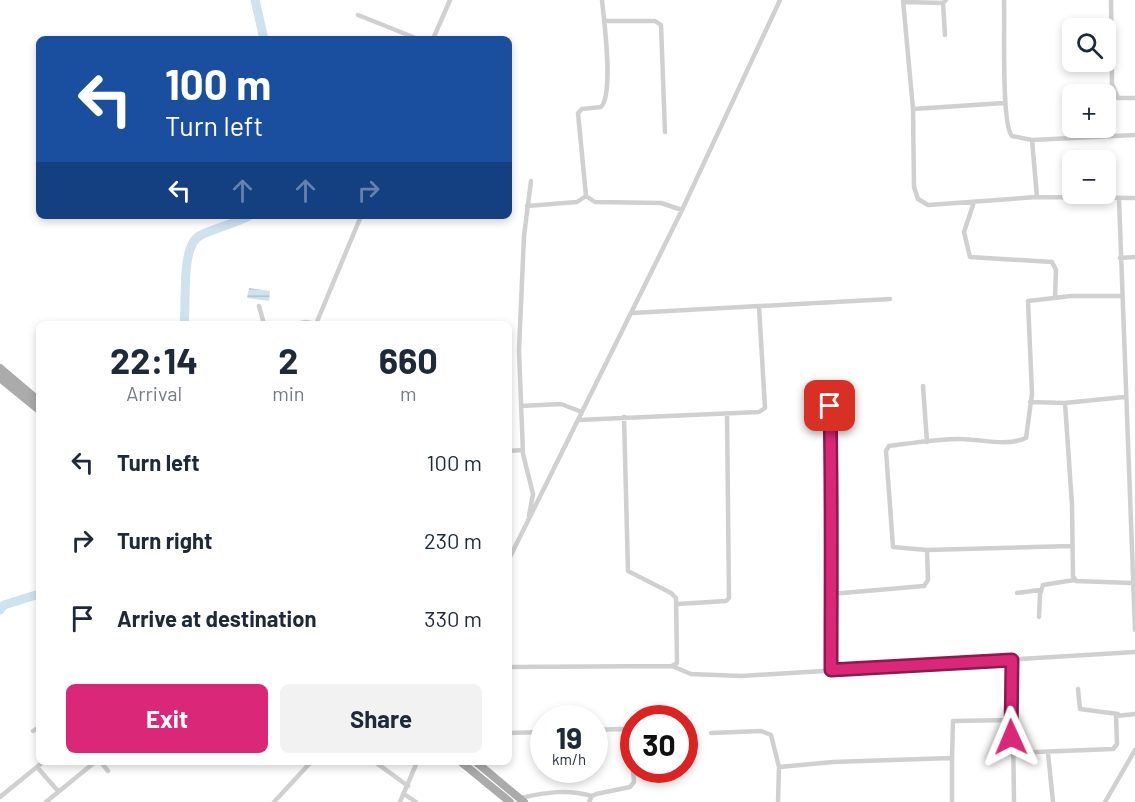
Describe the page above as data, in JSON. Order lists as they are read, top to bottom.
{
  "page": {
    "map_buttons": ["+", "−"],
    "turn": ["100 m", "Turn left"],
    "eta": [
      "22:14",
      "Arrival",
      "2",
      "min",
      "660",
      "m"
    ],
    "list": [
      {
        "name": "Turn left",
        "value": "100 m"
      },
      {
        "name": "Turn right",
        "value": "230 m"
      },
      {
        "name": "Arrive at destination",
        "value": "330 m"
      }
    ],
    "buttons": ["Exit", "Share"],
    "speed": "19 km/h",
    "limit": "30"
  }
}
